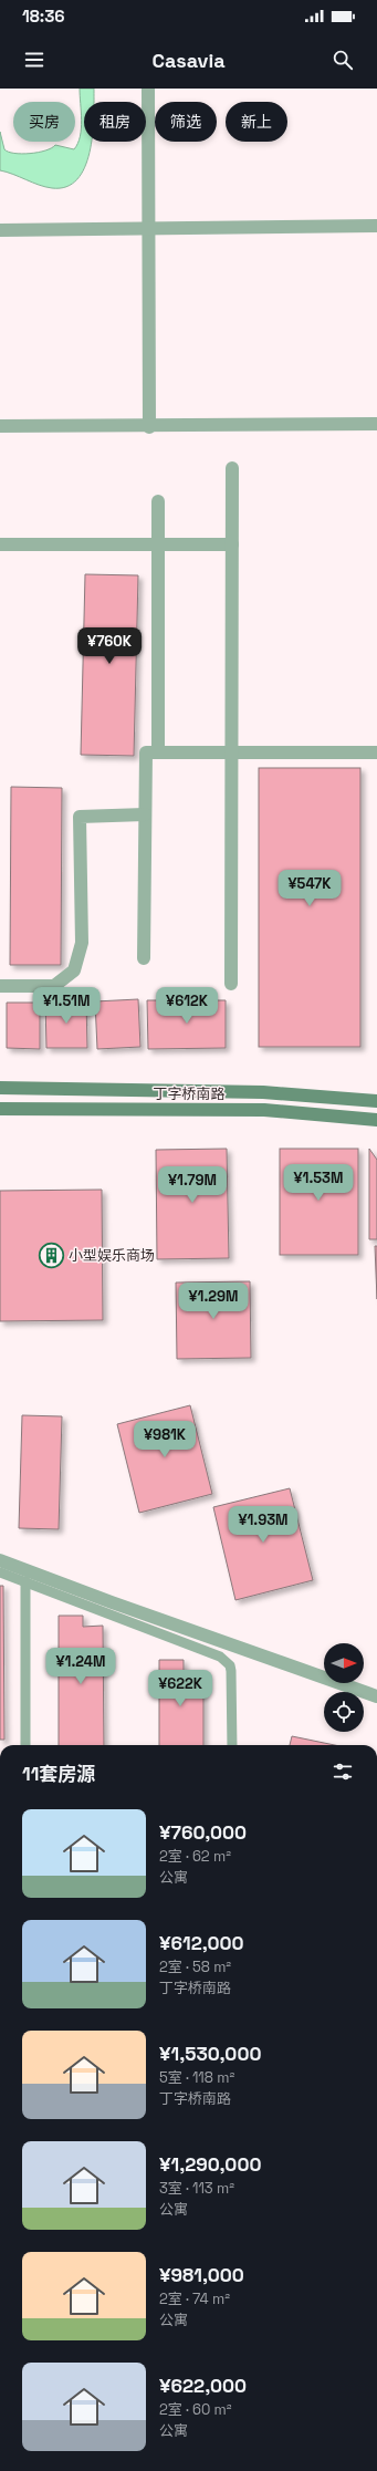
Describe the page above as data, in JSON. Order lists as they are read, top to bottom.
{
  "streets": {
    "main road": ["丁字桥南路"]
  },
  "places": {
    "building": ["小型娱乐商场"]
  },
  "north": "right",
  "page": {
    "status": "18:36",
    "header": "Casavia",
    "chip": [
      "买房",
      "租房",
      "筛选",
      "新上"
    ],
    "price": [
      "¥760K",
      "¥547K",
      "¥1.51M",
      "¥612K",
      "¥1.53M",
      "¥1.79M",
      "¥1.29M",
      "¥981K",
      "¥1.93M",
      "¥1.24M",
      "¥622K"
    ],
    "heading": "11套房源",
    "list": [
      {
        "name": "¥760,000",
        "note": "2室 · 62 m² · 公寓"
      },
      {
        "name": "¥612,000",
        "note": "2室 · 58 m² · 丁字桥南路"
      },
      {
        "name": "¥1,530,000",
        "note": "5室 · 118 m² · 丁字桥南路"
      },
      {
        "name": "¥1,290,000",
        "note": "3室 · 113 m² · 公寓"
      },
      {
        "name": "¥981,000",
        "note": "2室 · 74 m² · 公寓"
      },
      {
        "name": "¥622,000",
        "note": "2室 · 60 m² · 公寓"
      }
    ]
  }
}
